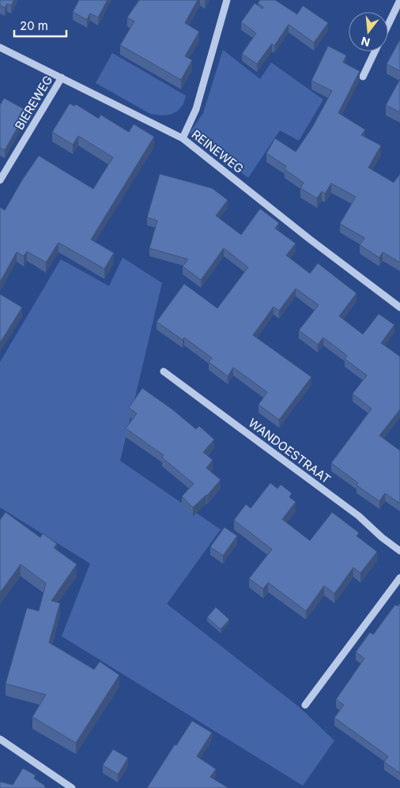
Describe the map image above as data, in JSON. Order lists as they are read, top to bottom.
{
  "streets": {
    "street": ["BIEREWEG", "REINEWEG", "WANDOESTRAAT"]
  },
  "crossings": [
    ["BIEREWEG", "REINEWEG"]
  ],
  "scale_bar": "20 m",
  "north": "bottom"
}
